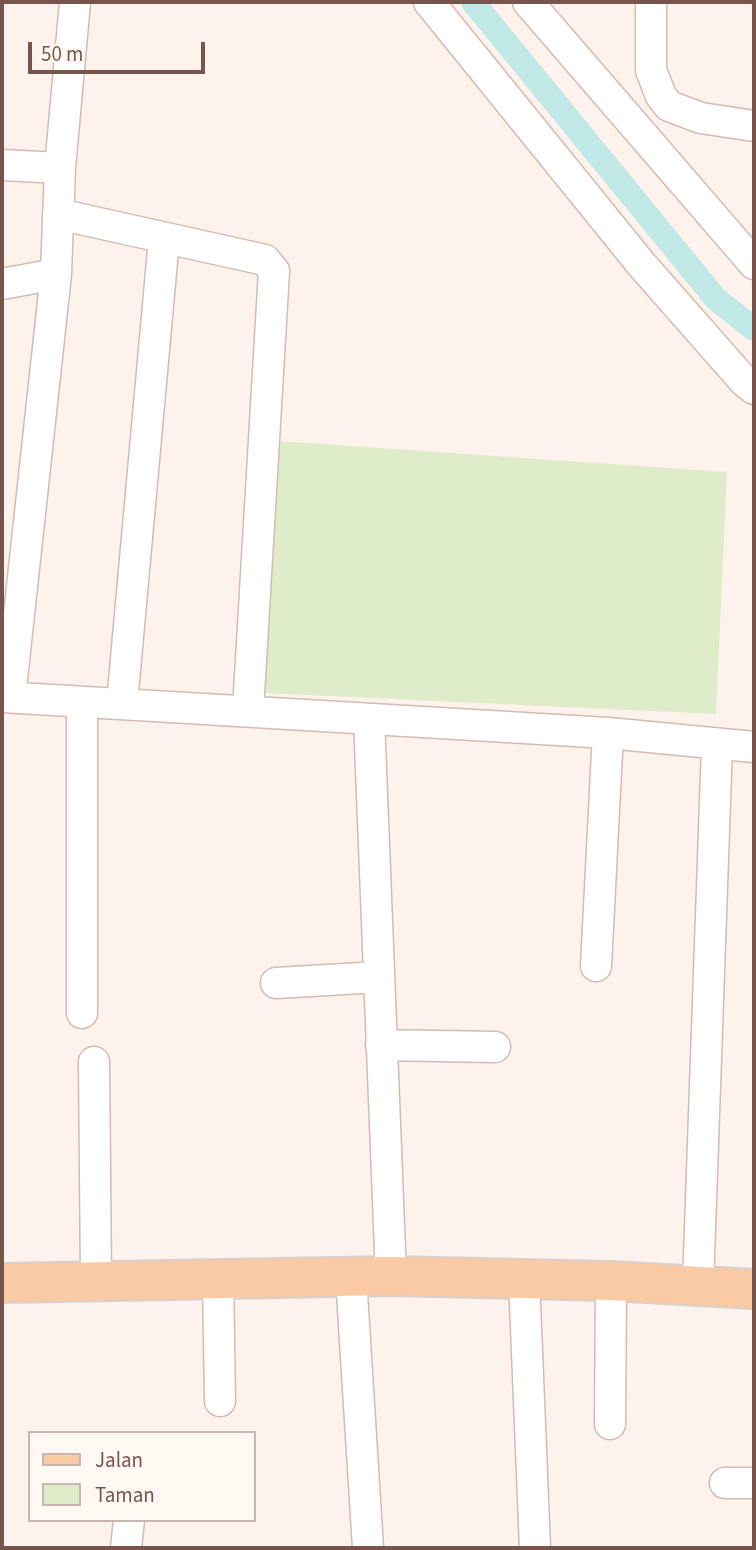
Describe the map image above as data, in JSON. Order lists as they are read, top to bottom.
{
  "legend": ["Jalan", "Taman"],
  "scale_bar": "50 m"
}
